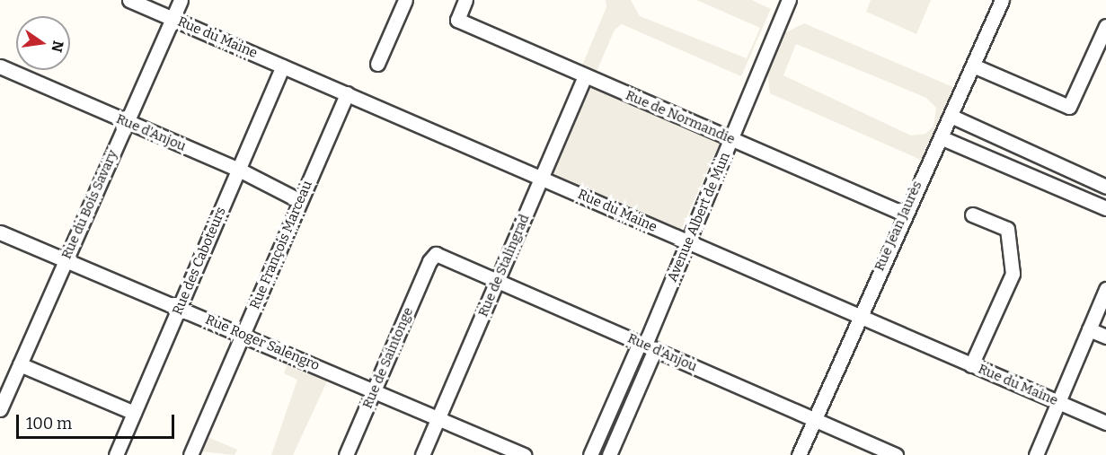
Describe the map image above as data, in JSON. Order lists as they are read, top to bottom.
{
  "streets": {
    "street": [
      "Rue du Maine",
      "Rue de Normandie",
      "Rue d'Anjou",
      "Rue du Bois Savary",
      "Avenue Albert de Mun",
      "Rue Jean Jaurès",
      "Rue François Marceau",
      "Rue des Caboteurs",
      "Rue de Stalingrad",
      "Rue Roger Salengro",
      "Rue de Saintonge"
    ]
  },
  "crossings": [
    ["Rue du Maine", "Rue du Bois Savary"],
    ["Rue du Maine", "Avenue Albert de Mun"],
    ["Rue du Maine", "Rue Jean Jaurès"],
    ["Rue du Maine", "Rue François Marceau"],
    ["Rue du Maine", "Rue des Caboteurs"],
    ["Rue du Maine", "Rue de Stalingrad"],
    ["Rue de Normandie", "Avenue Albert de Mun"],
    ["Rue de Normandie", "Rue Jean Jaurès"],
    ["Rue de Normandie", "Rue de Stalingrad"],
    ["Rue d'Anjou", "Rue du Bois Savary"],
    ["Rue d'Anjou", "Avenue Albert de Mun"],
    ["Rue d'Anjou", "Rue Jean Jaurès"],
    ["Rue d'Anjou", "Rue François Marceau"],
    ["Rue d'Anjou", "Rue des Caboteurs"],
    ["Rue d'Anjou", "Rue de Stalingrad"],
    ["Rue d'Anjou", "Rue de Saintonge"],
    ["Rue du Bois Savary", "Rue Roger Salengro"],
    ["Rue François Marceau", "Rue Roger Salengro"],
    ["Rue des Caboteurs", "Rue Roger Salengro"],
    ["Rue de Stalingrad", "Rue Roger Salengro"],
    ["Rue Roger Salengro", "Rue de Saintonge"]
  ],
  "scale_bar": "100 m",
  "north": "right"
}
